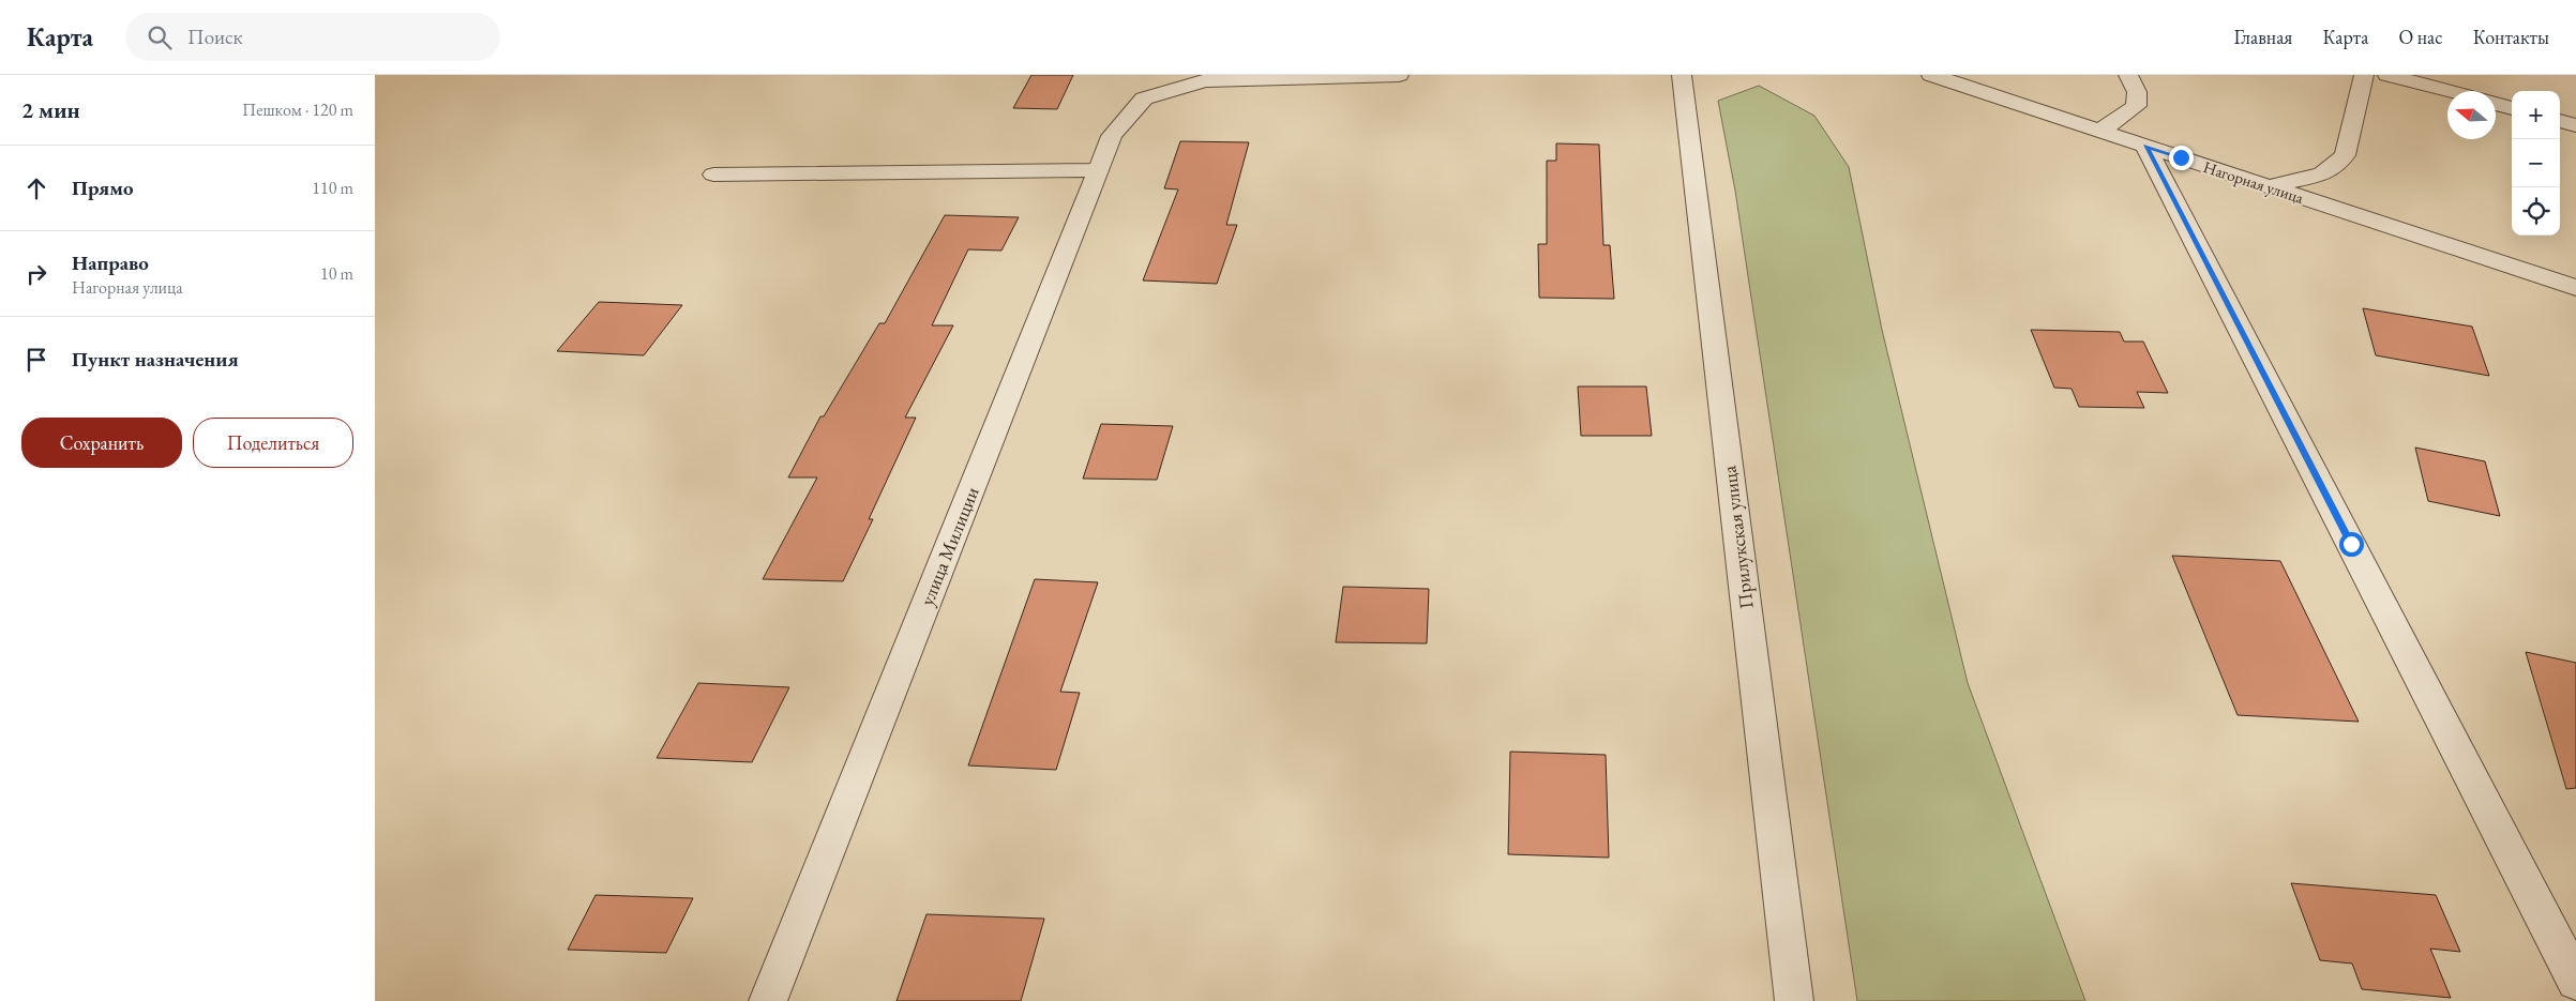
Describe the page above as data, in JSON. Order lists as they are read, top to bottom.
{
  "streets": {
    "street": ["Нагорная улица", "Прилукская улица", "улица Милиции"]
  },
  "north": "left",
  "page": {
    "header": "Карта",
    "search": "Поиск",
    "nav": [
      "Главная",
      "Карта",
      "О нас",
      "Контакты"
    ],
    "heading": ["2 мин", "Пешком · 120 m"],
    "map_buttons": ["+", "−"],
    "list": [
      ["Прямо", "110 m"],
      ["Направо", "Нагорная улица", "10 m"],
      "Пункт назначения"
    ],
    "buttons": ["Сохранить", "Поделиться"]
  }
}
